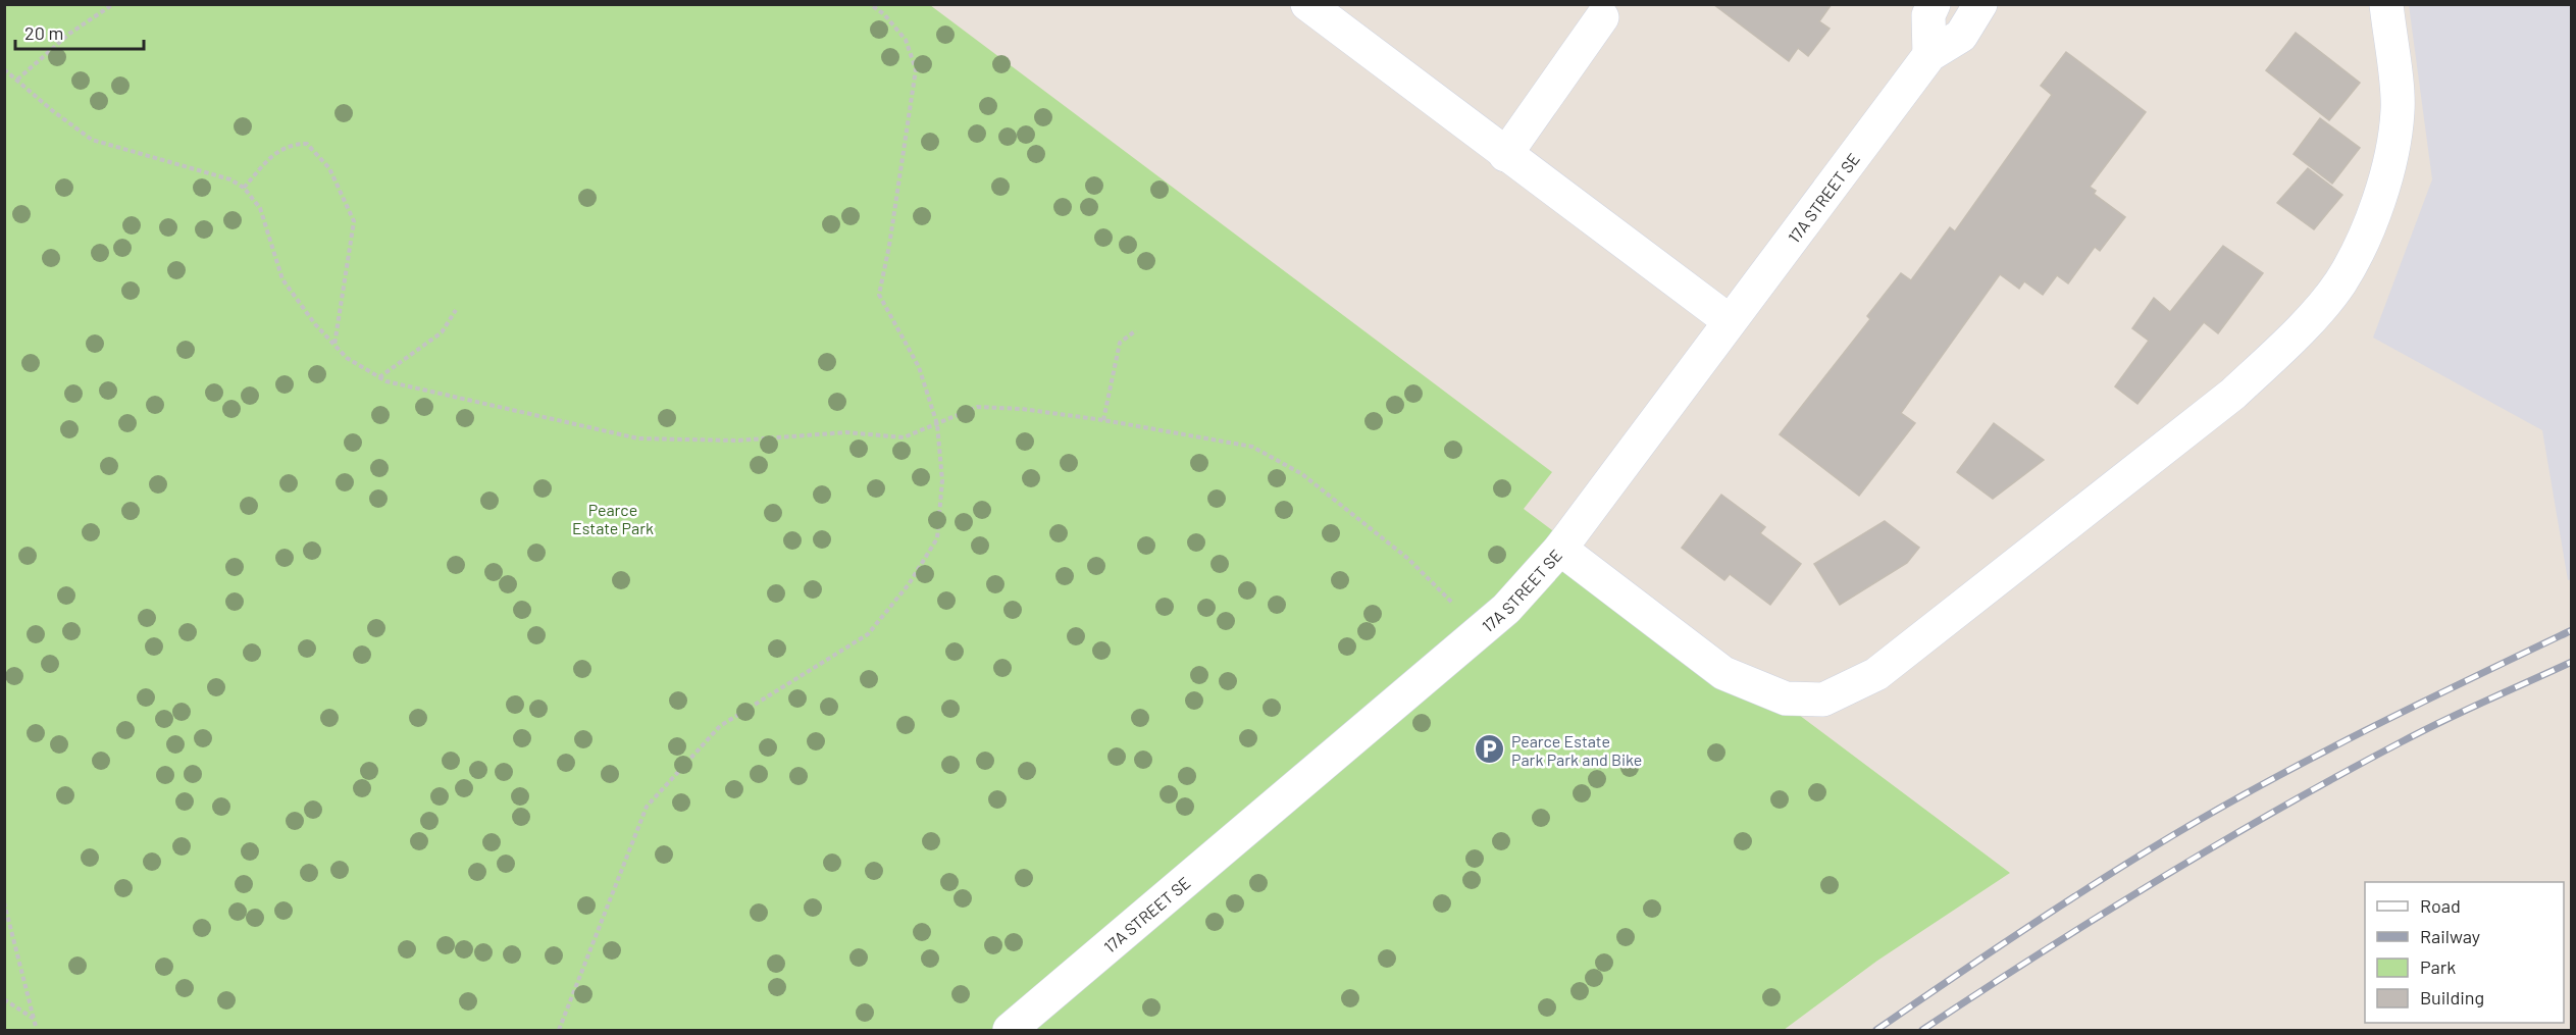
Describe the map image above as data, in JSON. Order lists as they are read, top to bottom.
{
  "streets": {
    "street": ["17A STREET SE"]
  },
  "parks": ["Pearce Estate Park"],
  "places": {
    "parking": ["Pearce Estate Park Park and Bike"]
  },
  "legend": [
    "Road",
    "Railway",
    "Park",
    "Building"
  ],
  "scale_bar": "20 m"
}
